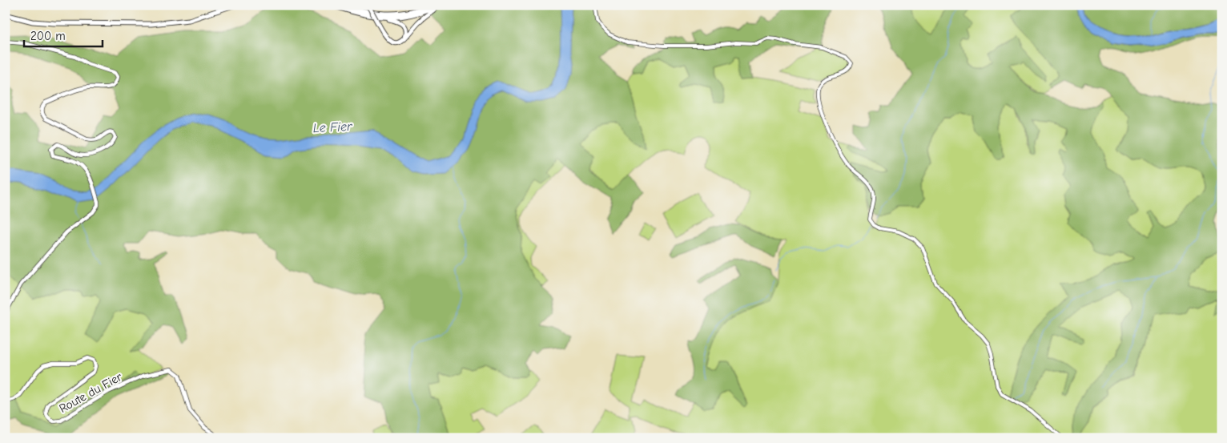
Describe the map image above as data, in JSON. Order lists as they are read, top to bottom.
{
  "streets": {
    "main road": ["Route du Fier"]
  },
  "water": ["Le Fier"],
  "scale_bar": "200 m"
}
